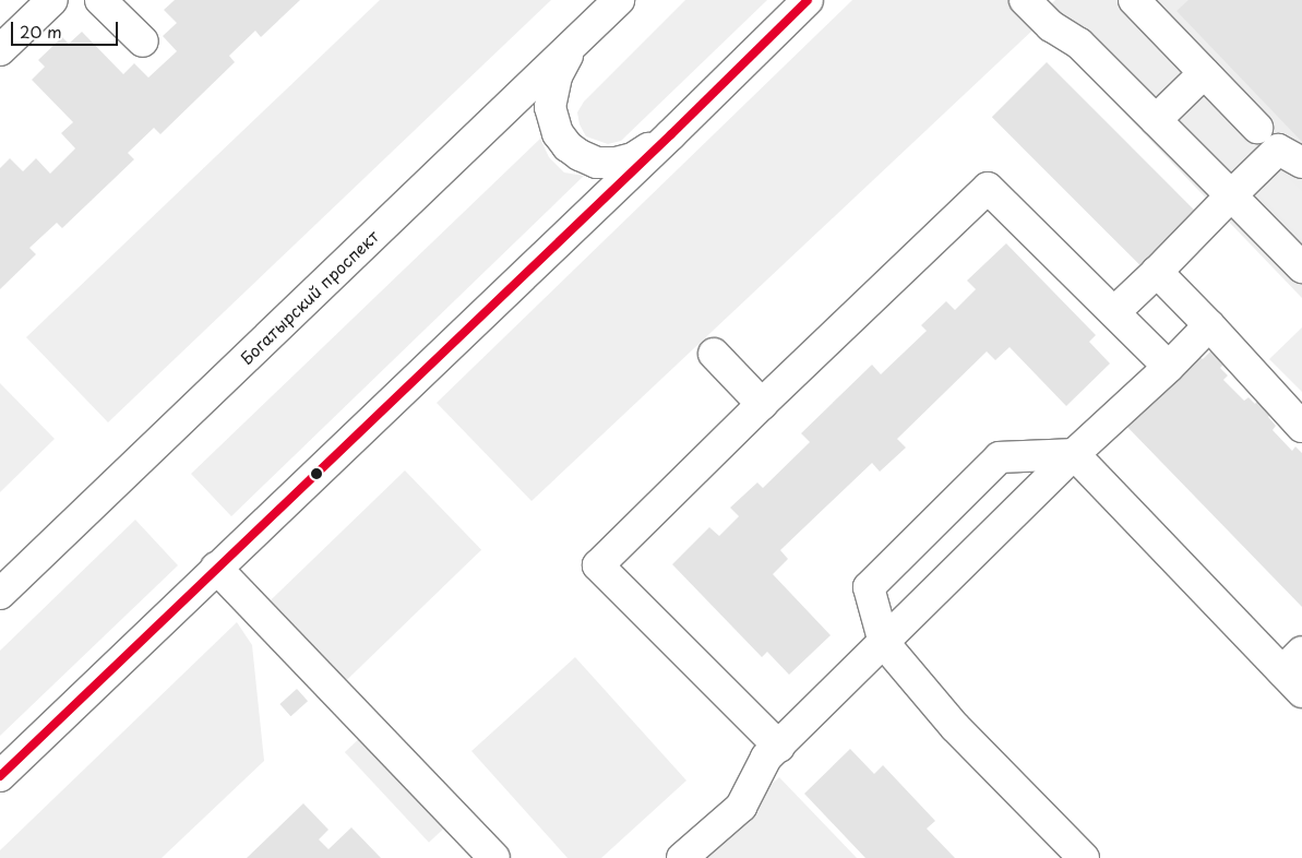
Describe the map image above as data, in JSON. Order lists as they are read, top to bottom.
{
  "streets": {
    "main road": ["Богатырский проспект"]
  },
  "scale_bar": "20 m"
}
